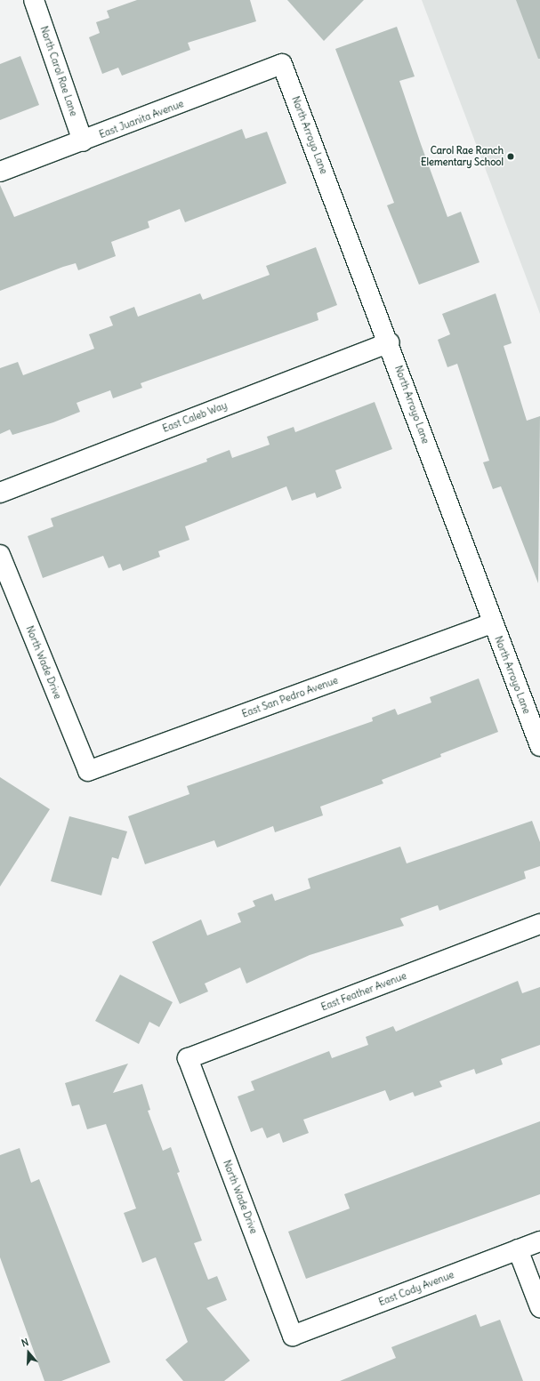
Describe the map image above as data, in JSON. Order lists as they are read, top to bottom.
{
  "streets": {
    "street": [
      "North Carol Rae Lane",
      "East Juanita Avenue",
      "North Arroyo Lane",
      "East Caleb Way",
      "North Wade Drive",
      "East San Pedro Avenue",
      "East Feather Avenue",
      "East Cody Avenue"
    ]
  },
  "crossings": [
    ["North Carol Rae Lane", "East Juanita Avenue"],
    ["East Juanita Avenue", "North Arroyo Lane"],
    ["North Arroyo Lane", "East Caleb Way"],
    ["North Arroyo Lane", "East San Pedro Avenue"],
    ["North Wade Drive", "East San Pedro Avenue"],
    ["North Wade Drive", "East Feather Avenue"],
    ["North Wade Drive", "East Cody Avenue"]
  ],
  "places": ["Carol Rae Ranch Elementary School"],
  "north": "top"
}
